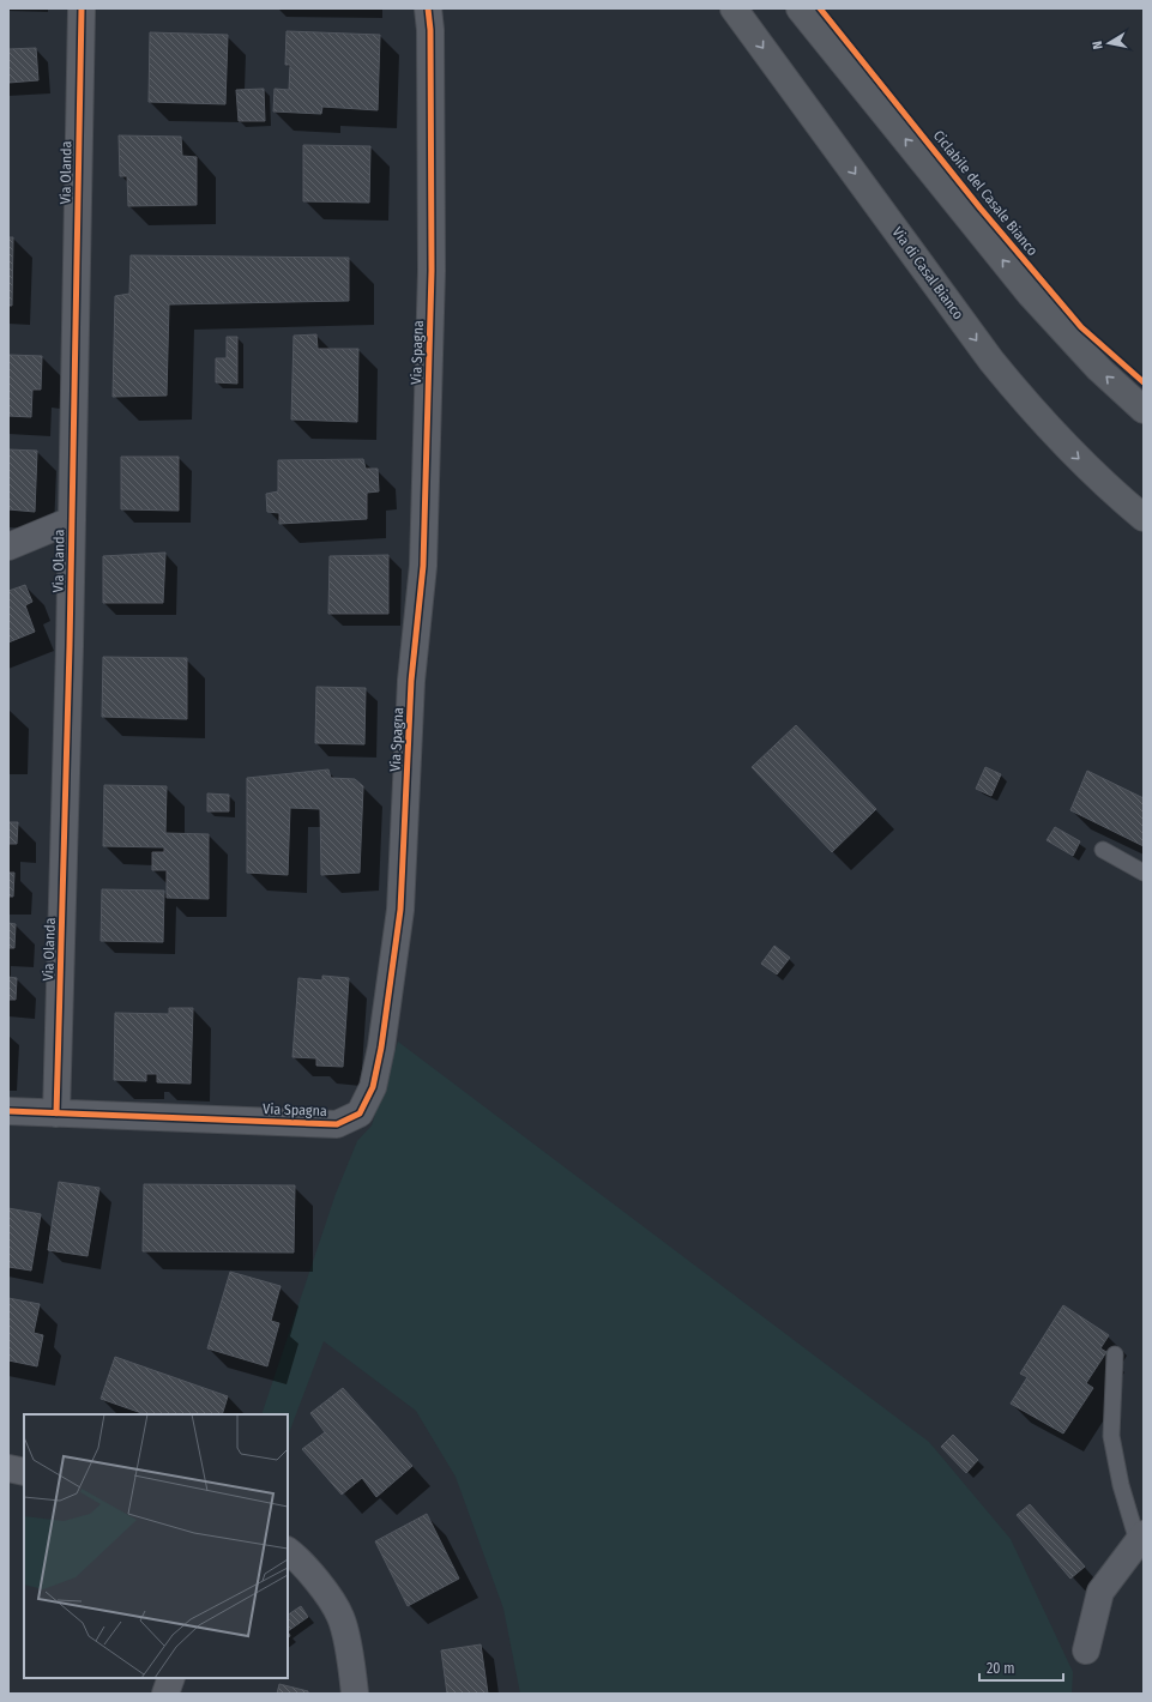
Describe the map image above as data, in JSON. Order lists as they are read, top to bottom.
{
  "streets": {
    "main road": ["Via di Casal Bianco"],
    "street": ["Via Olanda", "Via Spagna"],
    "cycle path": ["Ciclabile del Casale Bianco"]
  },
  "crossings": [
    ["Via Olanda", "Via Spagna"]
  ],
  "scale_bar": "20 m",
  "north": "left"
}
